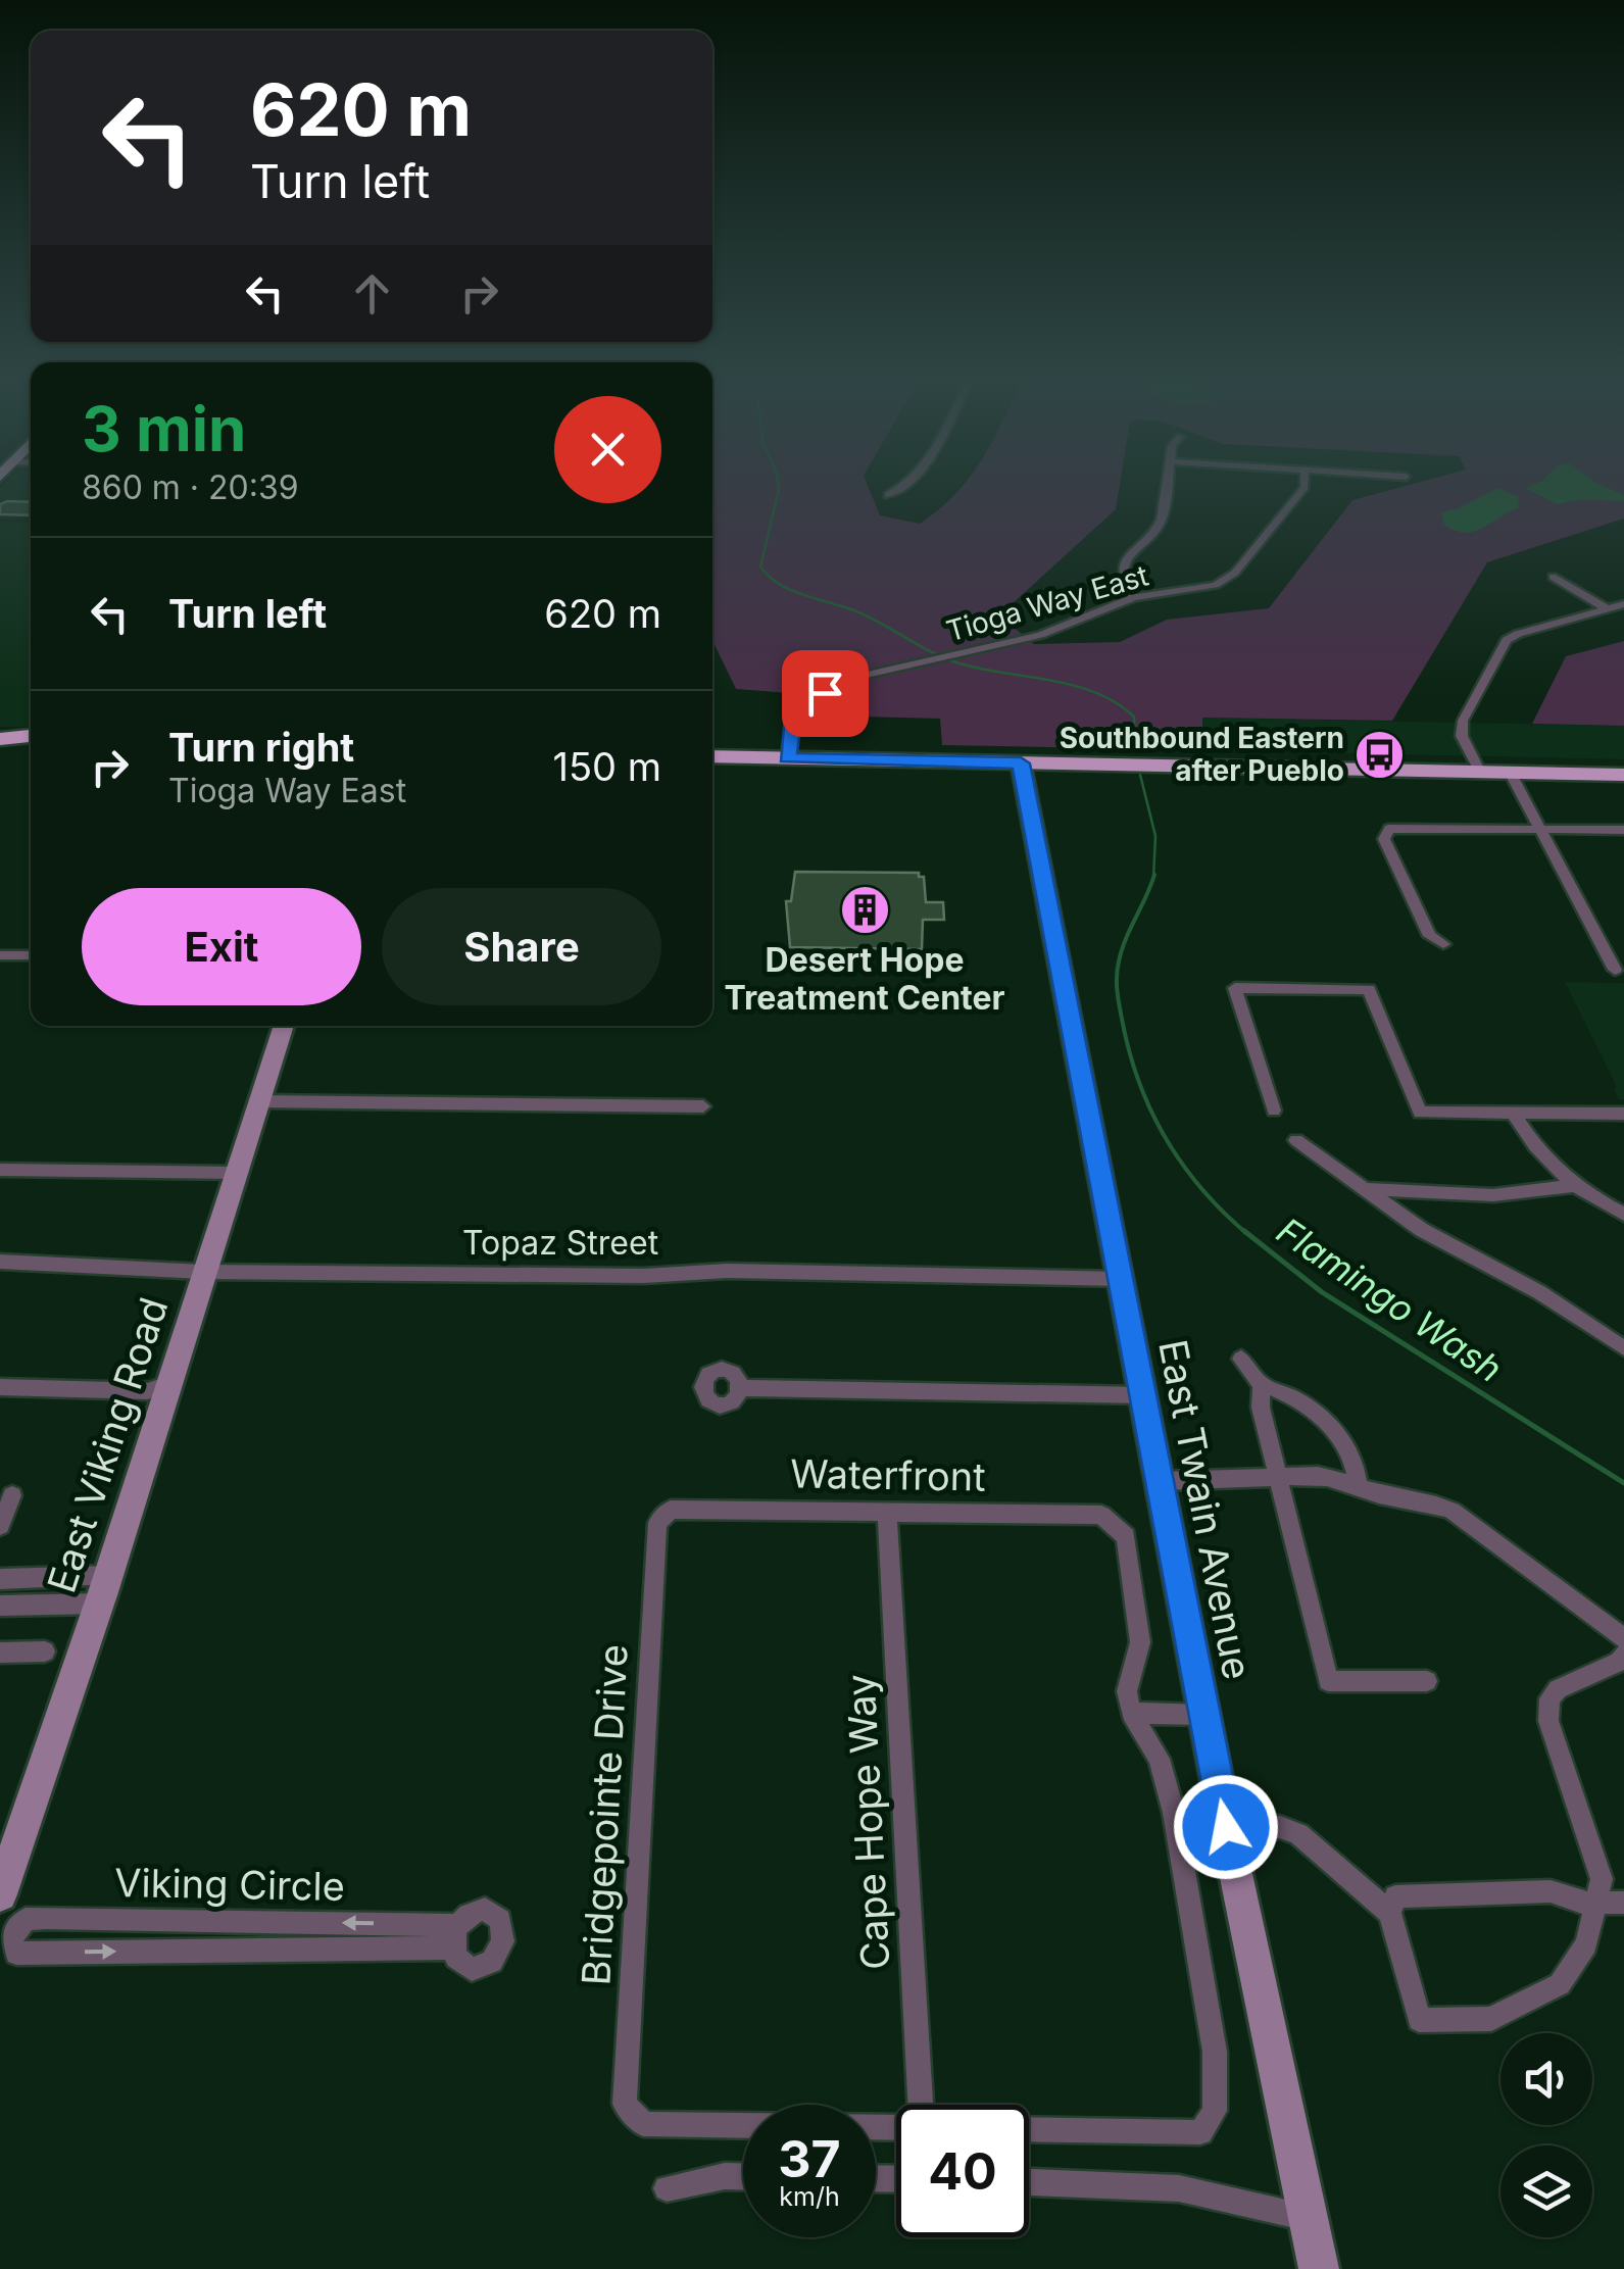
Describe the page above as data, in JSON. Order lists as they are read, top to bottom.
{
  "streets": {
    "street": [
      "Tioga Way East",
      "Topaz Street",
      "East Viking Road",
      "Waterfront",
      "East Twain Avenue",
      "Bridgepointe Drive",
      "Cape Hope Way",
      "Viking Circle"
    ]
  },
  "crossings": [
    ["Topaz Street", "East Viking Road"],
    ["Topaz Street", "East Twain Avenue"],
    ["Waterfront", "Bridgepointe Drive"],
    ["Waterfront", "Cape Hope Way"]
  ],
  "water": ["Flamingo Wash"],
  "places": {
    "bus stop": ["Southbound Eastern after Pueblo"],
    "building": ["Desert Hope Treatment Center"]
  },
  "page": {
    "turn": ["620 m", "Turn left"],
    "heading": ["3 min", "860 m · 20:39"],
    "list": [
      {
        "name": "Turn left",
        "value": "620 m"
      },
      {
        "name": "Turn right",
        "note": "Tioga Way East",
        "value": "150 m"
      }
    ],
    "buttons": ["Exit", "Share"],
    "speed": "37 km/h",
    "limit": "40"
  }
}
